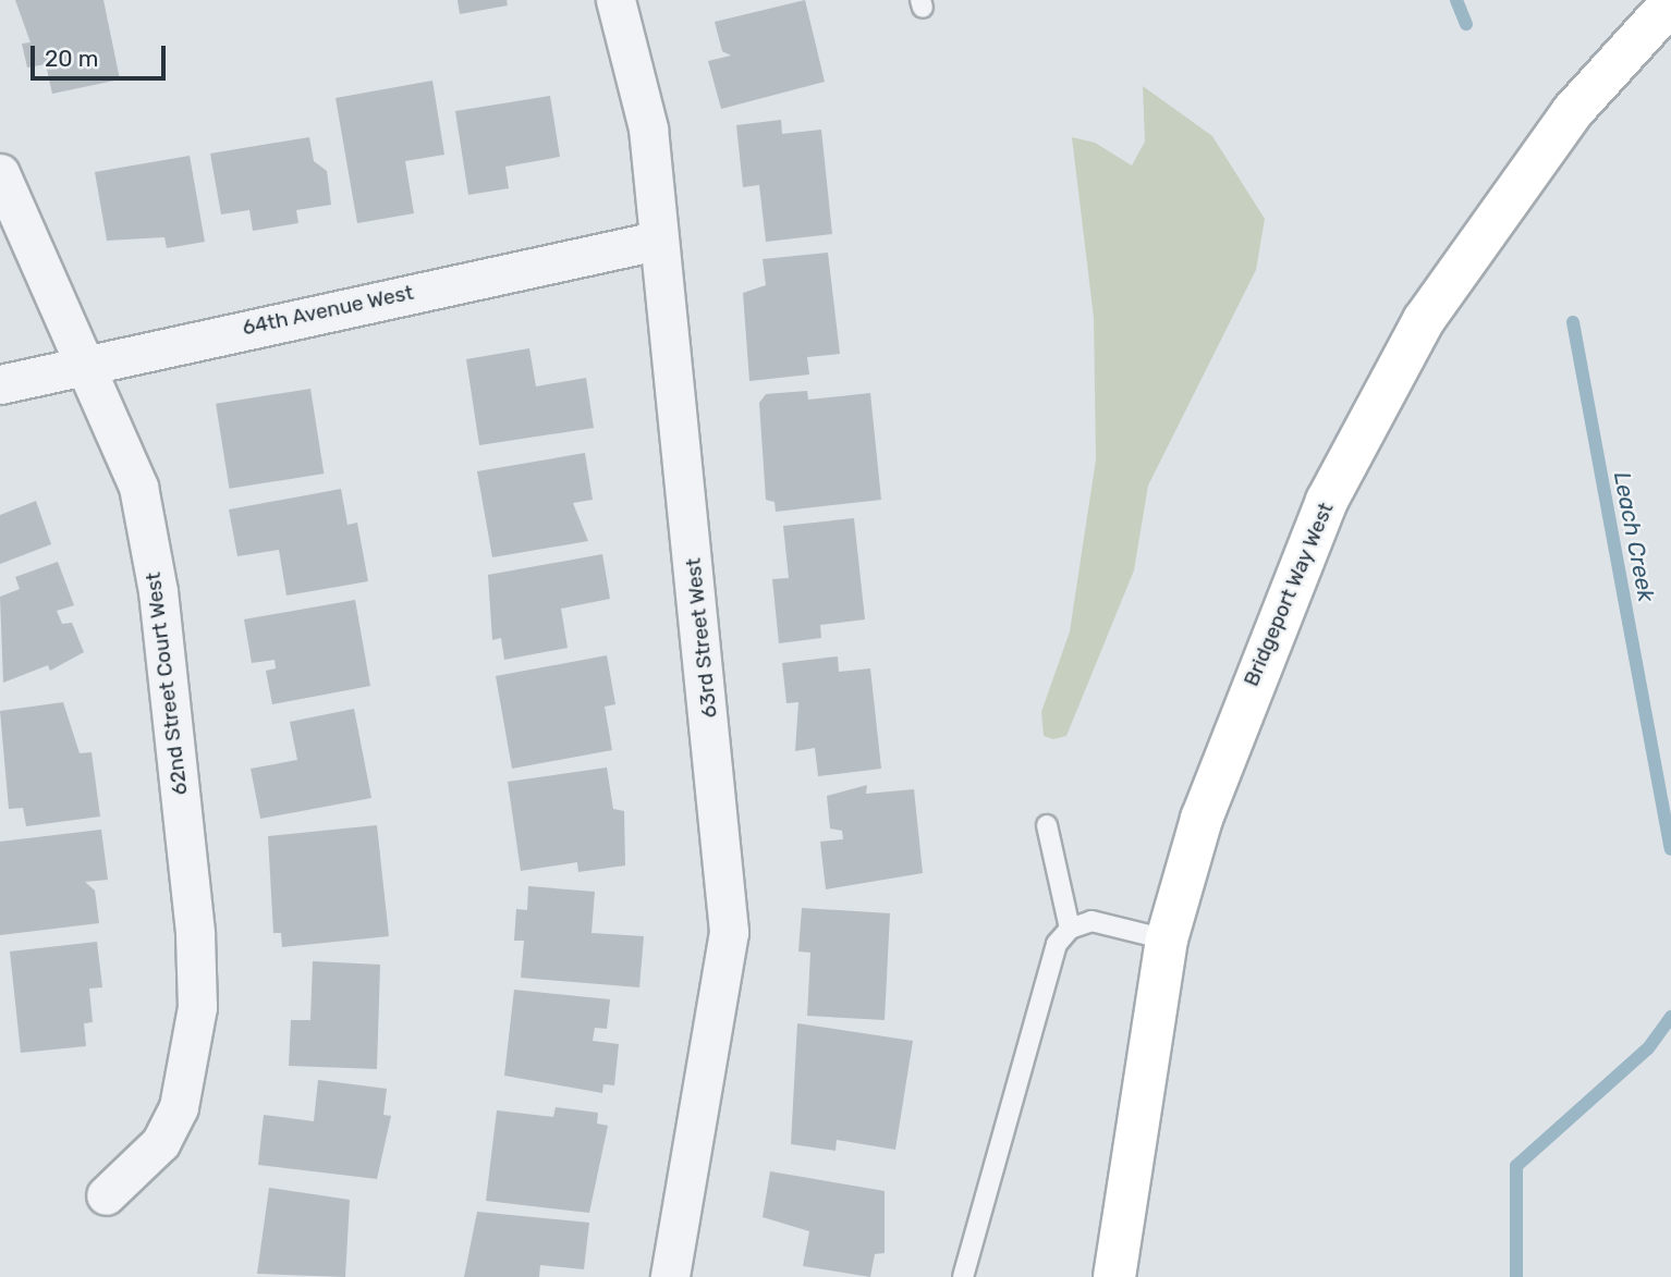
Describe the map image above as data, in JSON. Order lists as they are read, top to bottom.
{
  "streets": {
    "main road": ["Bridgeport Way West"],
    "street": ["64th Avenue West", "63rd Street West", "62nd Street Court West"]
  },
  "crossings": [
    ["64th Avenue West", "63rd Street West"],
    ["64th Avenue West", "62nd Street Court West"]
  ],
  "water": ["Leach Creek"],
  "scale_bar": "20 m"
}
